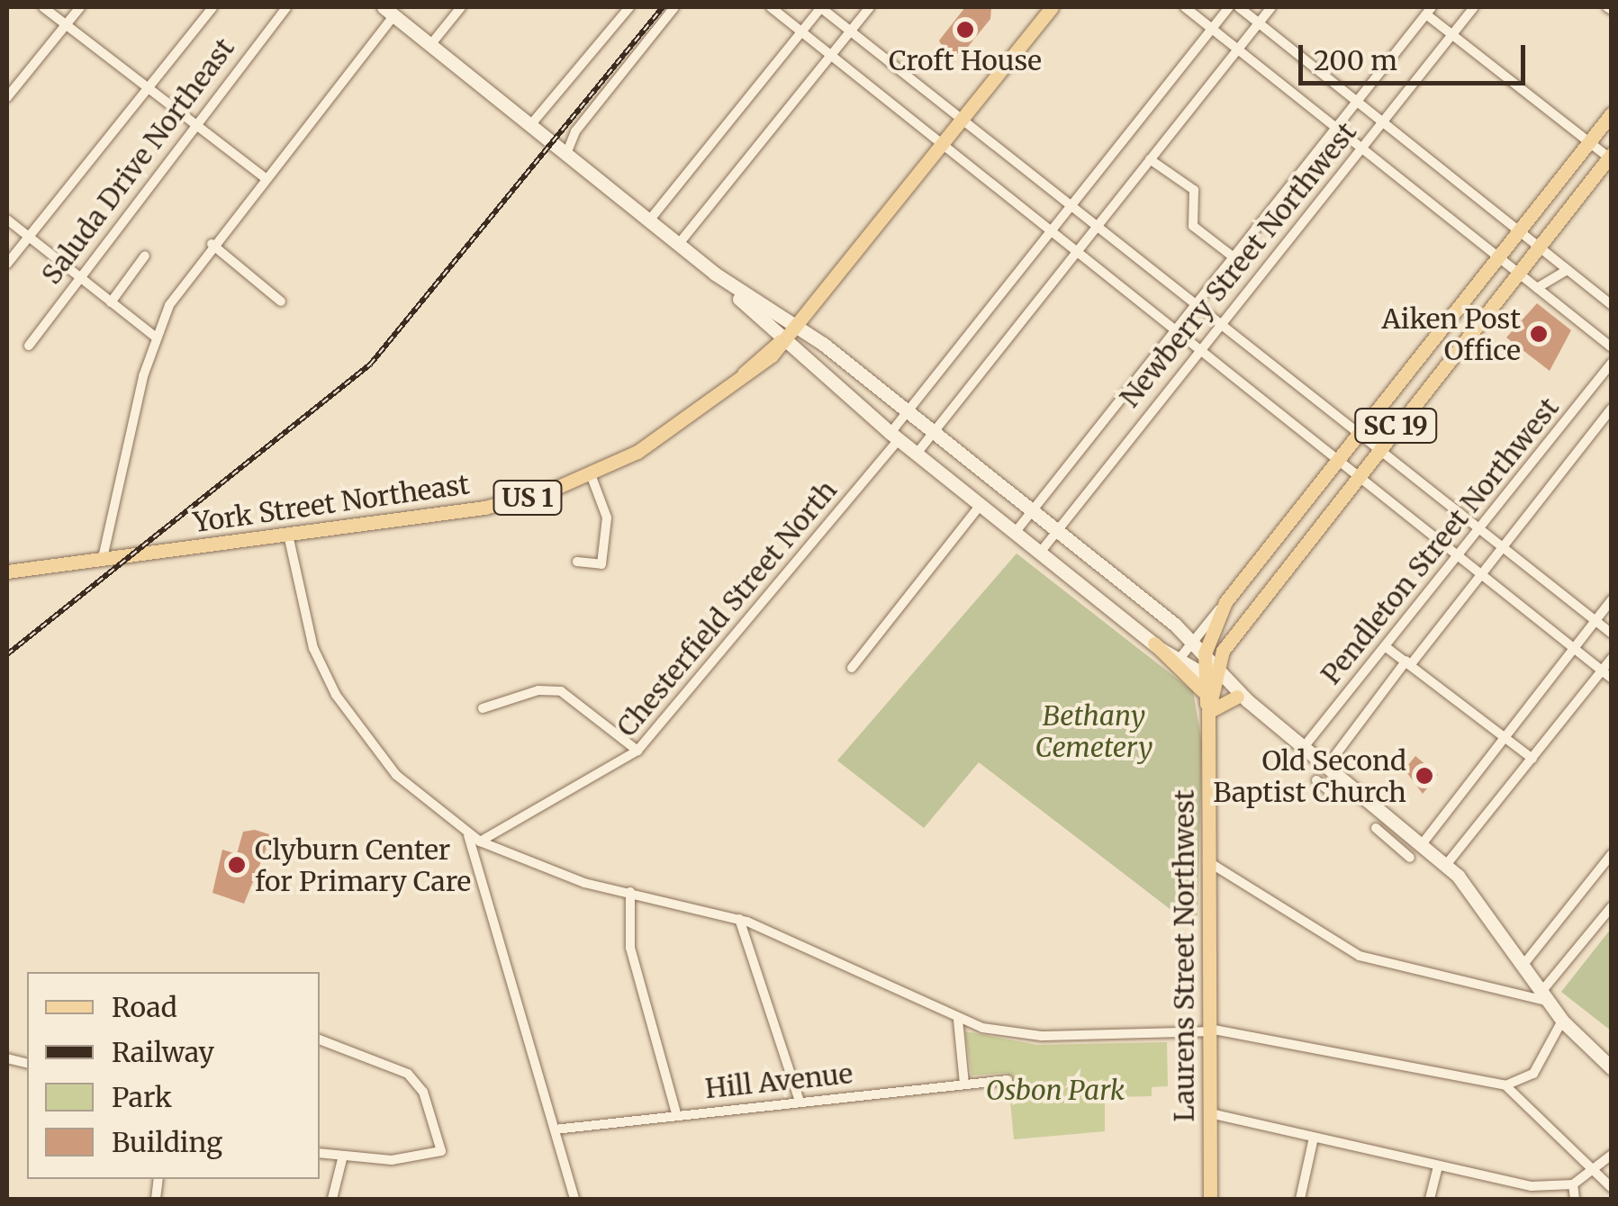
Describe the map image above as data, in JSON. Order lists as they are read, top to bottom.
{
  "streets": {
    "main road": [
      "SC 19",
      "US 1",
      "York Street Northeast",
      "Laurens Street Northwest"
    ],
    "street": [
      "Saluda Drive Northeast",
      "Newberry Street Northwest",
      "Pendleton Street Northwest",
      "Chesterfield Street North",
      "Hill Avenue"
    ]
  },
  "parks": ["Bethany Cemetery", "Osbon Park"],
  "places": [
    "Croft House",
    "Aiken Post Office",
    "Old Second Baptist Church",
    "Clyburn Center for Primary Care"
  ],
  "legend": [
    "Road",
    "Railway",
    "Park",
    "Building"
  ],
  "scale_bar": "200 m"
}
